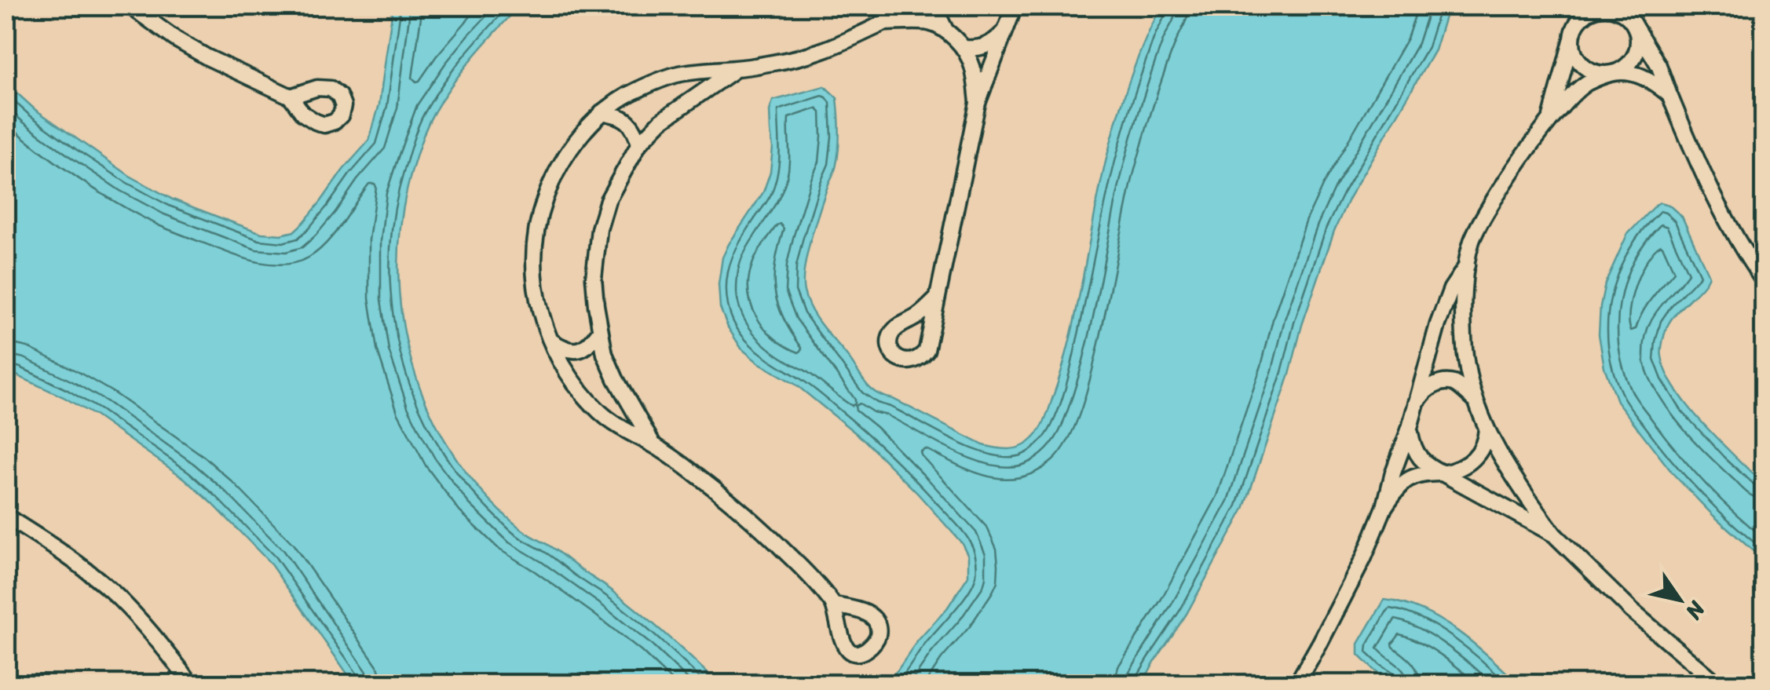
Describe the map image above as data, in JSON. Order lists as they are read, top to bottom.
{
  "north": "bottom right"
}
